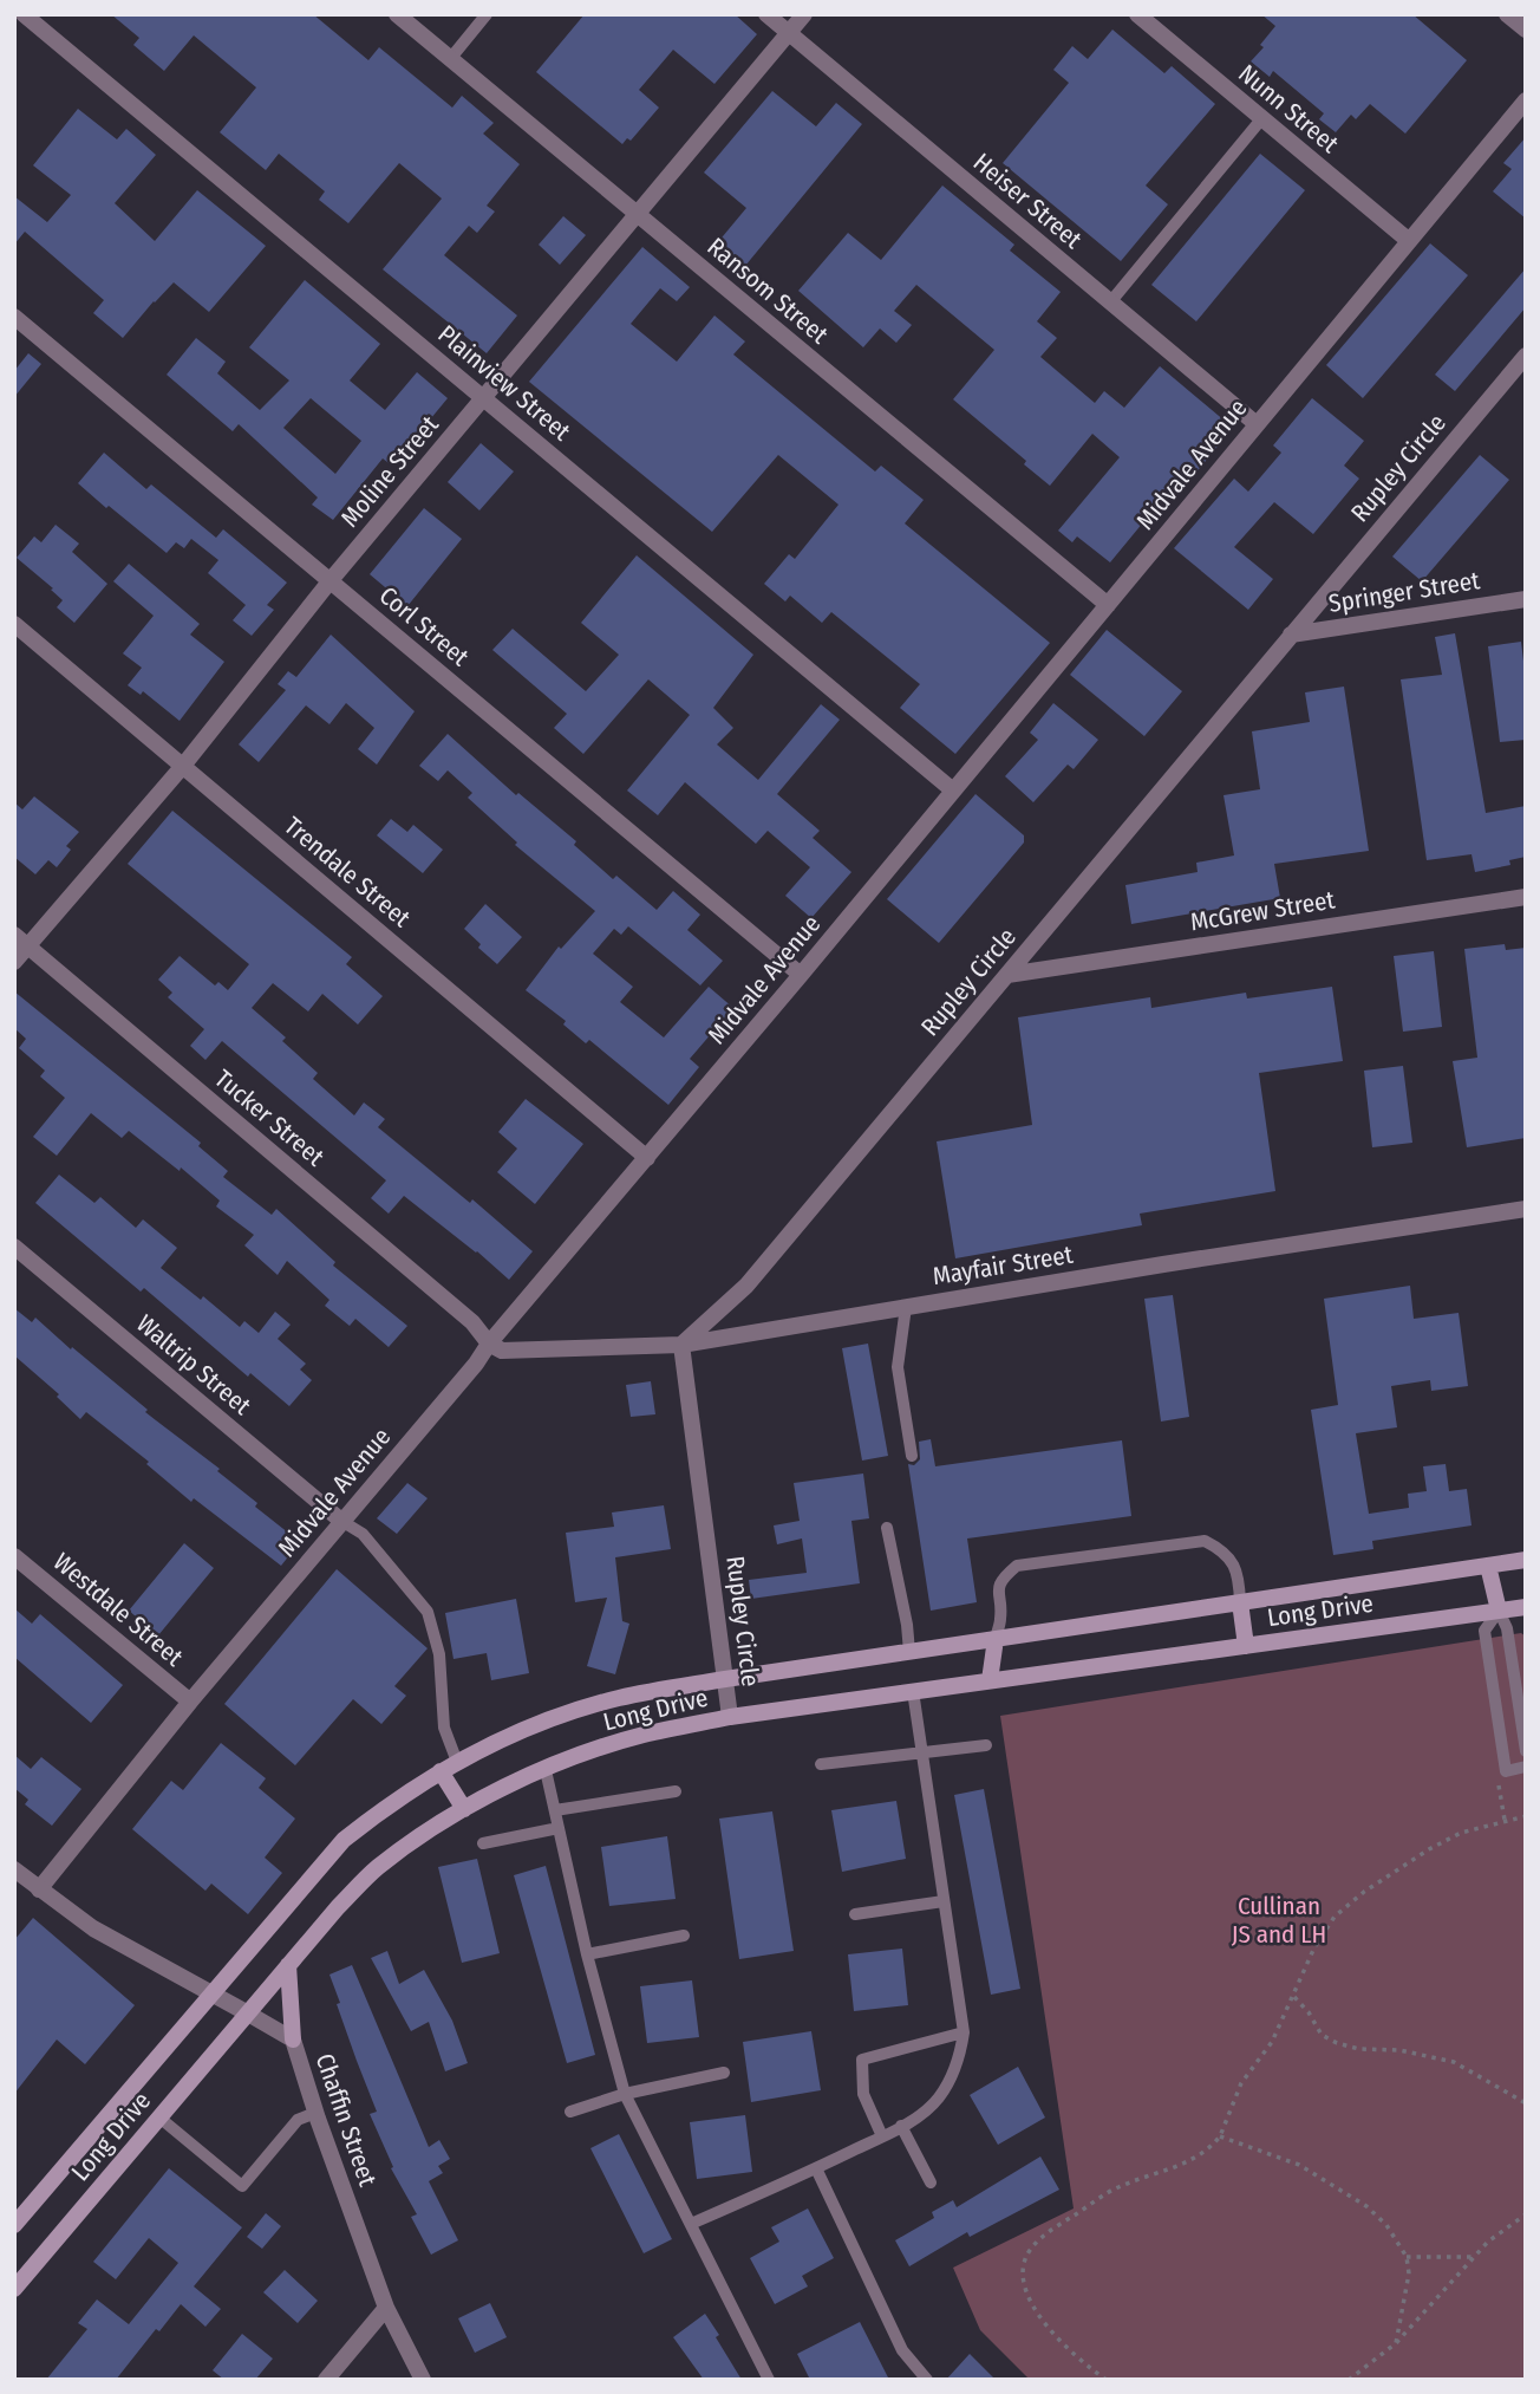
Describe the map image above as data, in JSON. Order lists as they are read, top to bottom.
{
  "streets": {
    "main road": ["Long Drive"],
    "street": [
      "Nunn Street",
      "Heiser Street",
      "Ransom Street",
      "Plainview Street",
      "Midvale Avenue",
      "Rupley Circle",
      "Moline Street",
      "Springer Street",
      "Corl Street",
      "Trendale Street",
      "McGrew Street",
      "Tucker Street",
      "Mayfair Street",
      "Waltrip Street",
      "Westdale Street",
      "Chaffin Street"
    ]
  },
  "crossings": [
    ["Nunn Street", "Midvale Avenue"],
    ["Heiser Street", "Midvale Avenue"],
    ["Heiser Street", "Moline Street"],
    ["Ransom Street", "Midvale Avenue"],
    ["Ransom Street", "Moline Street"],
    ["Plainview Street", "Midvale Avenue"],
    ["Plainview Street", "Moline Street"],
    ["Midvale Avenue", "Corl Street"],
    ["Midvale Avenue", "Trendale Street"],
    ["Midvale Avenue", "Tucker Street"],
    ["Midvale Avenue", "Mayfair Street"],
    ["Midvale Avenue", "Waltrip Street"],
    ["Midvale Avenue", "Westdale Street"],
    ["Midvale Avenue", "Chaffin Street"],
    ["Rupley Circle", "Springer Street"],
    ["Rupley Circle", "McGrew Street"],
    ["Rupley Circle", "Mayfair Street"],
    ["Rupley Circle", "Long Drive"],
    ["Moline Street", "Corl Street"],
    ["Moline Street", "Trendale Street"],
    ["Moline Street", "Tucker Street"],
    ["Tucker Street", "Mayfair Street"],
    ["Long Drive", "Chaffin Street"]
  ],
  "parks": ["Cullinan JS and LH"]
}
